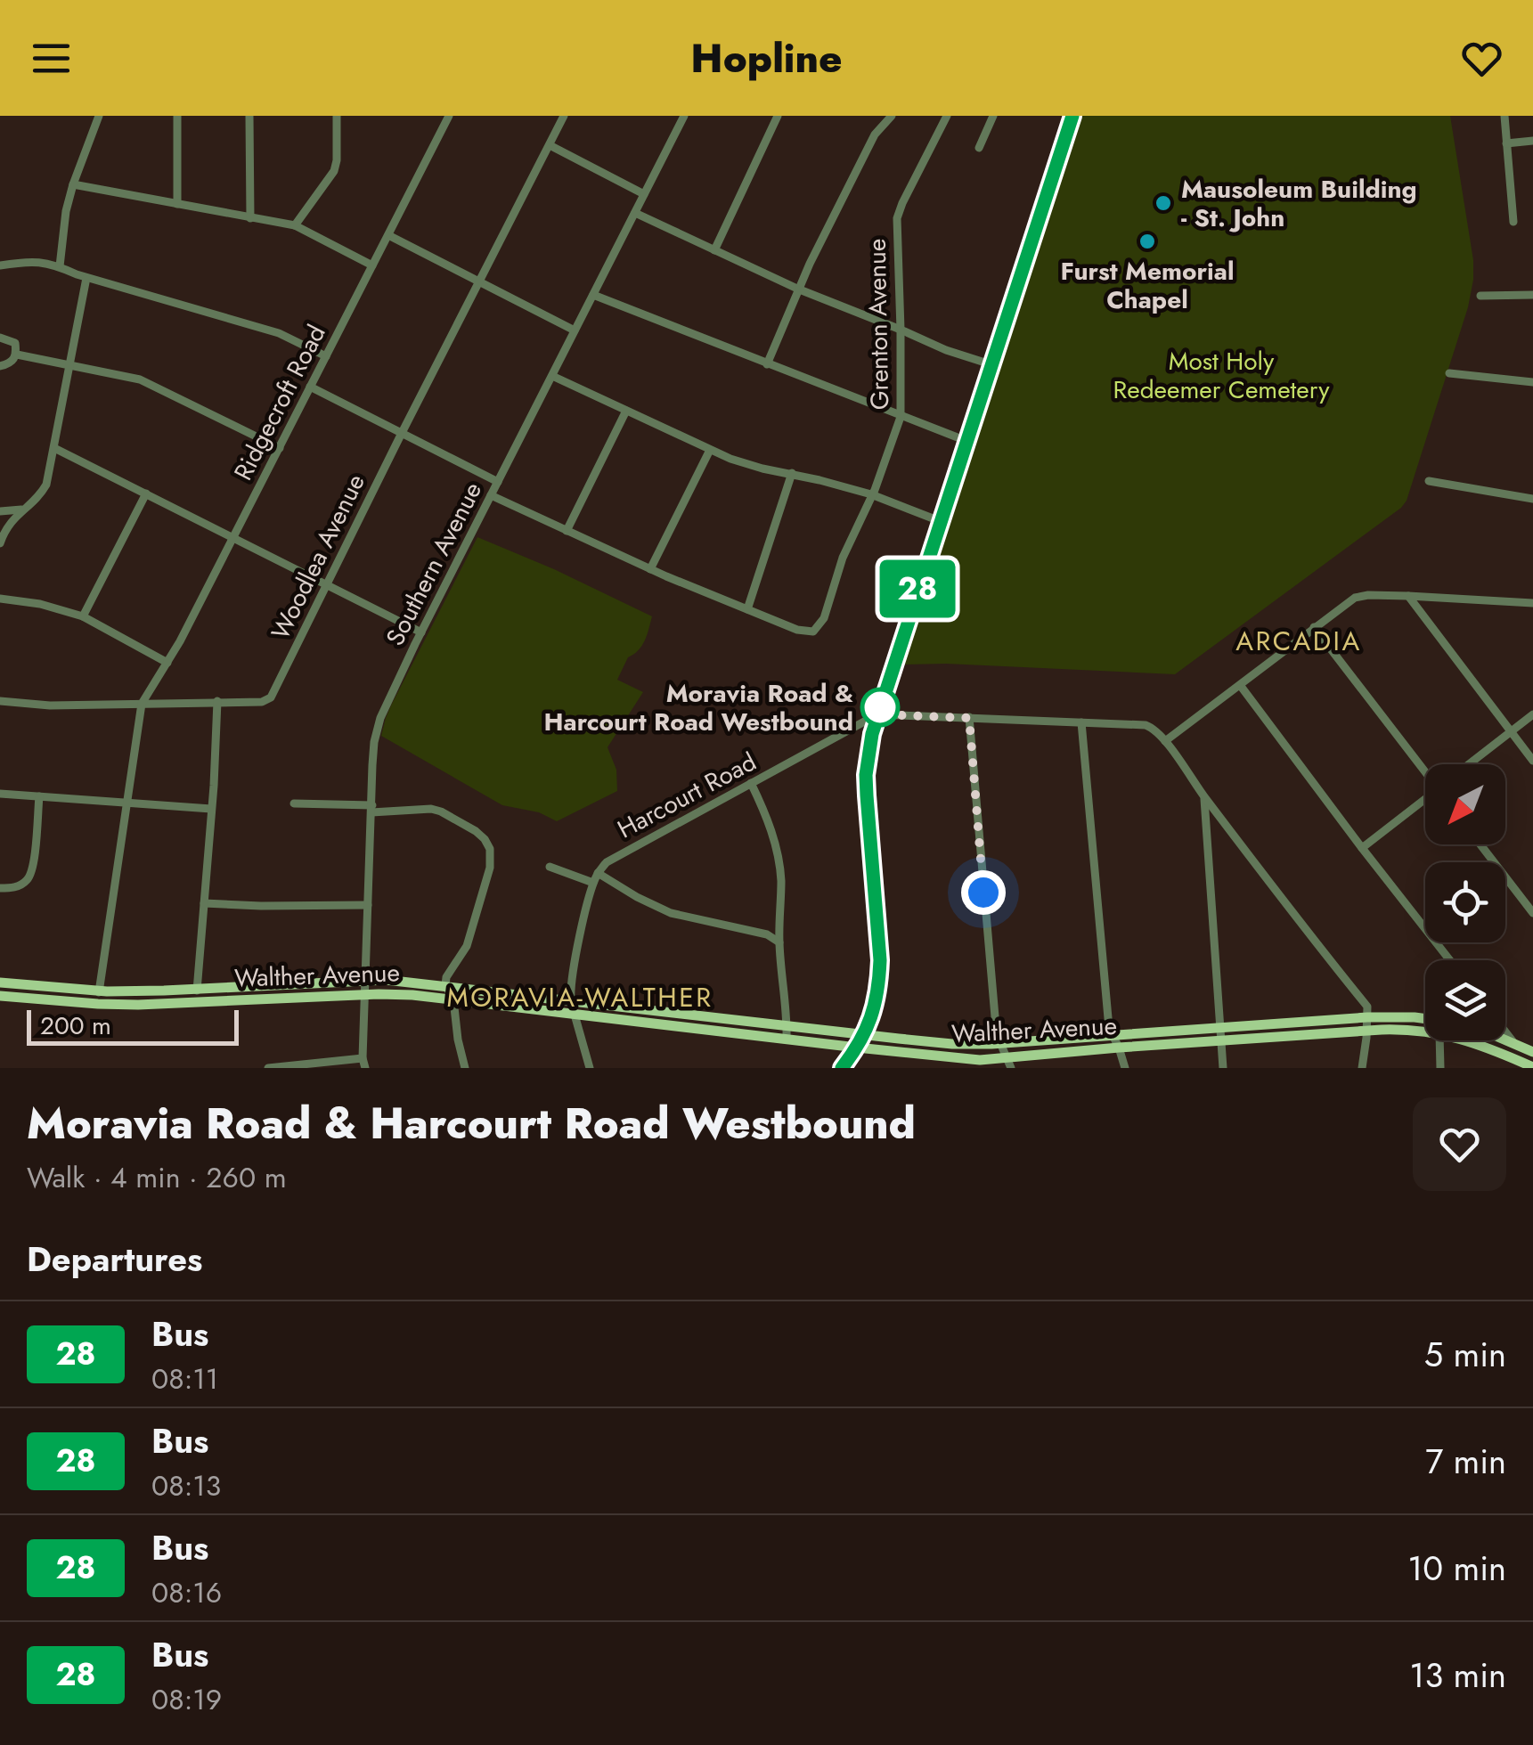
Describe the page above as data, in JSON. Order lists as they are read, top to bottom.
{
  "streets": {
    "main road": ["Walther Avenue"],
    "street": [
      "Grenton Avenue",
      "Ridgecroft Road",
      "Woodlea Avenue",
      "Southern Avenue",
      "Harcourt Road"
    ]
  },
  "crossings": [
    ["Southern Avenue", "Walther Avenue"]
  ],
  "districts": ["ARCADIA", "MORAVIA-WALTHER"],
  "parks": ["Most Holy Redeemer Cemetery"],
  "places": ["Mausoleum Building - St. John", "Furst Memorial Chapel", "Moravia Road & Harcourt Road Westbound"],
  "lines": ["bus line 28"],
  "scale_bar": "200 m",
  "north": "bottom left",
  "page": {
    "header": "Hopline",
    "on_map": "28",
    "scale": "200 m",
    "heading": [
      ["Moravia Road & Harcourt Road Westbound", "Walk · 4 min · 260 m"],
      "Departures"
    ],
    "list": [
      {
        "mark": "28",
        "name": "Bus",
        "note": "08:11",
        "value": "5 min"
      },
      {
        "mark": "28",
        "name": "Bus",
        "note": "08:13",
        "value": "7 min"
      },
      {
        "mark": "28",
        "name": "Bus",
        "note": "08:16",
        "value": "10 min"
      },
      {
        "mark": "28",
        "name": "Bus",
        "note": "08:19",
        "value": "13 min"
      }
    ]
  }
}
